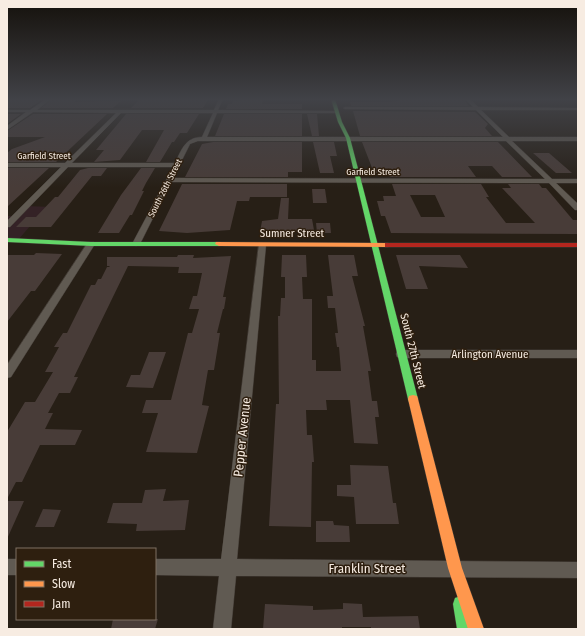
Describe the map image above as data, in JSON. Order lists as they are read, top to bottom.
{
  "streets": {
    "main road": ["Sumner Street", "South 27th Street"],
    "street": [
      "Garfield Street",
      "South 26th Street",
      "Arlington Avenue",
      "Pepper Avenue",
      "Franklin Street"
    ]
  },
  "crossings": [
    ["Garfield Street", "South 26th Street"],
    ["Garfield Street", "South 27th Street"],
    ["South 26th Street", "Sumner Street"],
    ["Sumner Street", "South 27th Street"],
    ["Sumner Street", "Pepper Avenue"],
    ["South 27th Street", "Arlington Avenue"],
    ["South 27th Street", "Franklin Street"],
    ["Pepper Avenue", "Franklin Street"]
  ],
  "legend": ["Fast", "Slow", "Jam"]
}
